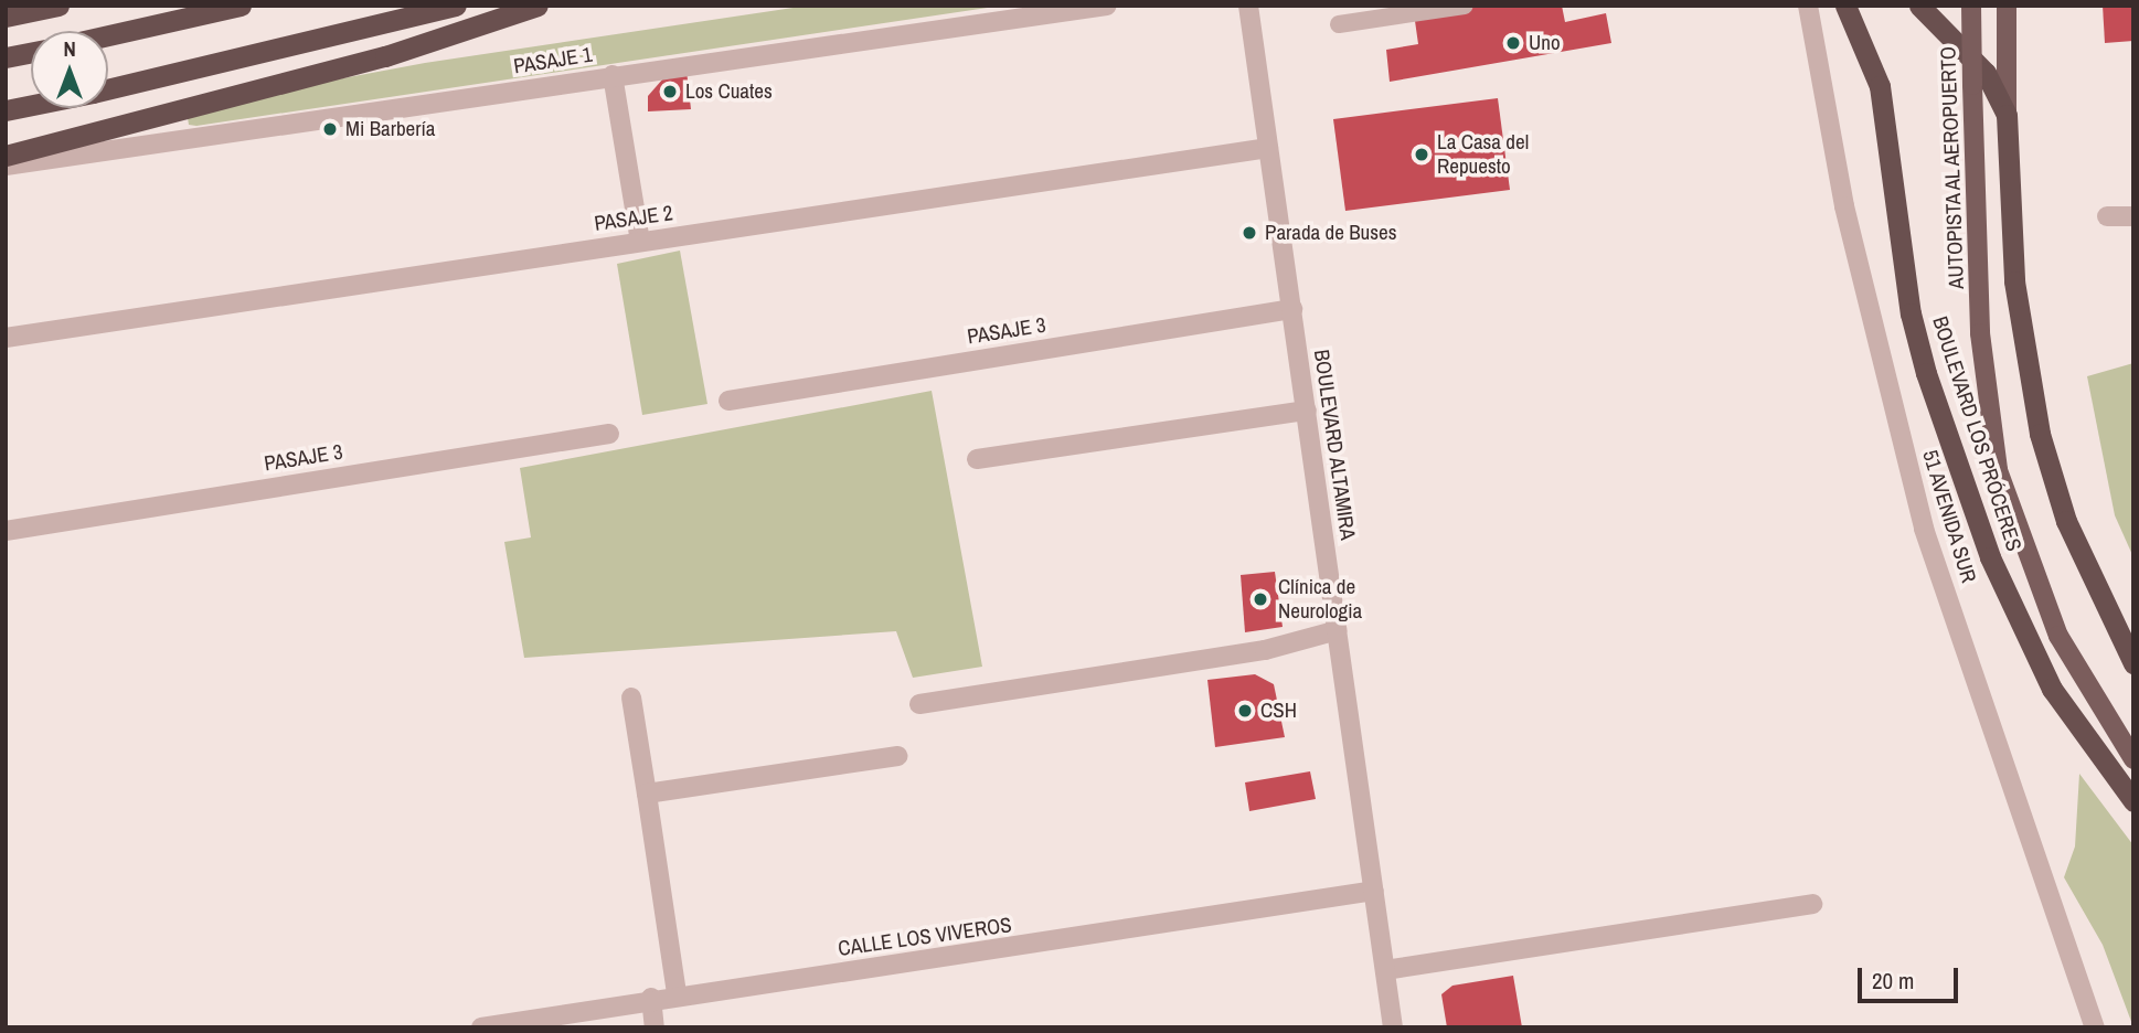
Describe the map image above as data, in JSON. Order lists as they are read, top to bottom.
{
  "streets": {
    "highway": ["BOULEVARD LOS PRÓCERES"],
    "main road": ["AUTOPISTA AL AEROPUERTO"],
    "street": [
      "PASAJE 1",
      "PASAJE 2",
      "PASAJE 3",
      "BOULEVARD ALTAMIRA",
      "51 AVENIDA SUR",
      "CALLE LOS VIVEROS"
    ]
  },
  "crossings": [
    ["PASAJE 2", "BOULEVARD ALTAMIRA"],
    ["PASAJE 3", "BOULEVARD ALTAMIRA"],
    ["BOULEVARD ALTAMIRA", "CALLE LOS VIVEROS"]
  ],
  "places": [
    "Uno",
    "Los Cuates",
    "Mi Barbería",
    "La Casa del Repuesto",
    "Parada de Buses",
    "Clínica de Neurologia",
    "CSH"
  ],
  "scale_bar": "20 m",
  "north": "top"
}
